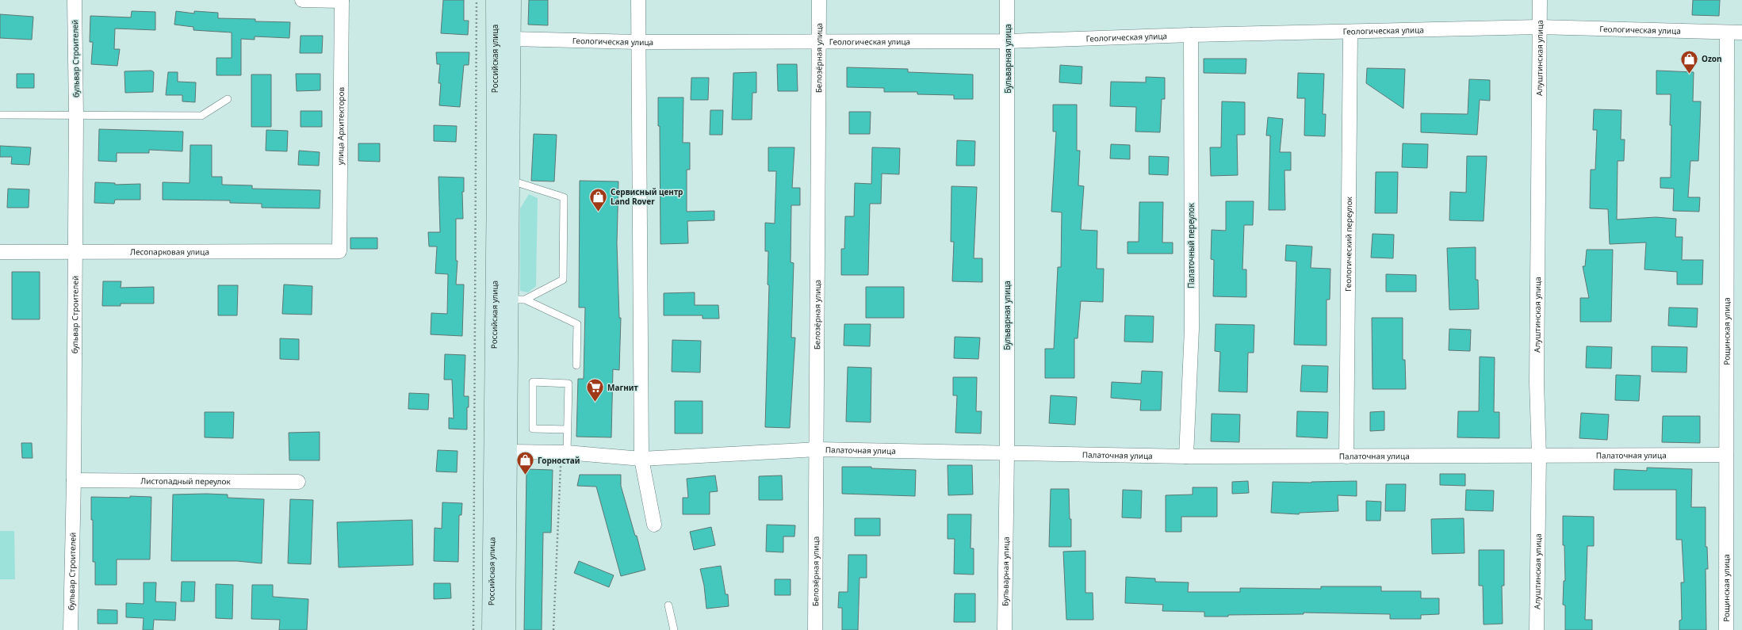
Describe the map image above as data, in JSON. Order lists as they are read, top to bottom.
{
  "streets": {
    "main road": ["Российская улица"],
    "street": [
      "Геологическая улица",
      "бульвар Строителей",
      "Белозёрная улица",
      "Бульварная улица",
      "Алуштинская улица",
      "улица Архитекторов",
      "Геологический переулок",
      "Палаточный переулок",
      "Лесопарковая улица",
      "Рощинская улица",
      "Палаточная улица",
      "Листопадный переулок"
    ]
  },
  "crossings": [
    ["Геологическая улица", "Российская улица"],
    ["Геологическая улица", "Белозёрная улица"],
    ["Геологическая улица", "Бульварная улица"],
    ["Геологическая улица", "Алуштинская улица"],
    ["Геологическая улица", "Геологический переулок"],
    ["Геологическая улица", "Палаточный переулок"],
    ["Геологическая улица", "Рощинская улица"],
    ["бульвар Строителей", "Лесопарковая улица"],
    ["бульвар Строителей", "Листопадный переулок"],
    ["Российская улица", "Палаточная улица"],
    ["Белозёрная улица", "Палаточная улица"],
    ["Бульварная улица", "Палаточная улица"],
    ["Алуштинская улица", "Палаточная улица"],
    ["улица Архитекторов", "Лесопарковая улица"],
    ["Геологический переулок", "Палаточная улица"],
    ["Палаточный переулок", "Палаточная улица"],
    ["Рощинская улица", "Палаточная улица"]
  ],
  "places": {
    "shop": ["Ozon", "Сервисный центр Land Rover", "Горностай"],
    "supermarket": ["Магнит"]
  }
}
